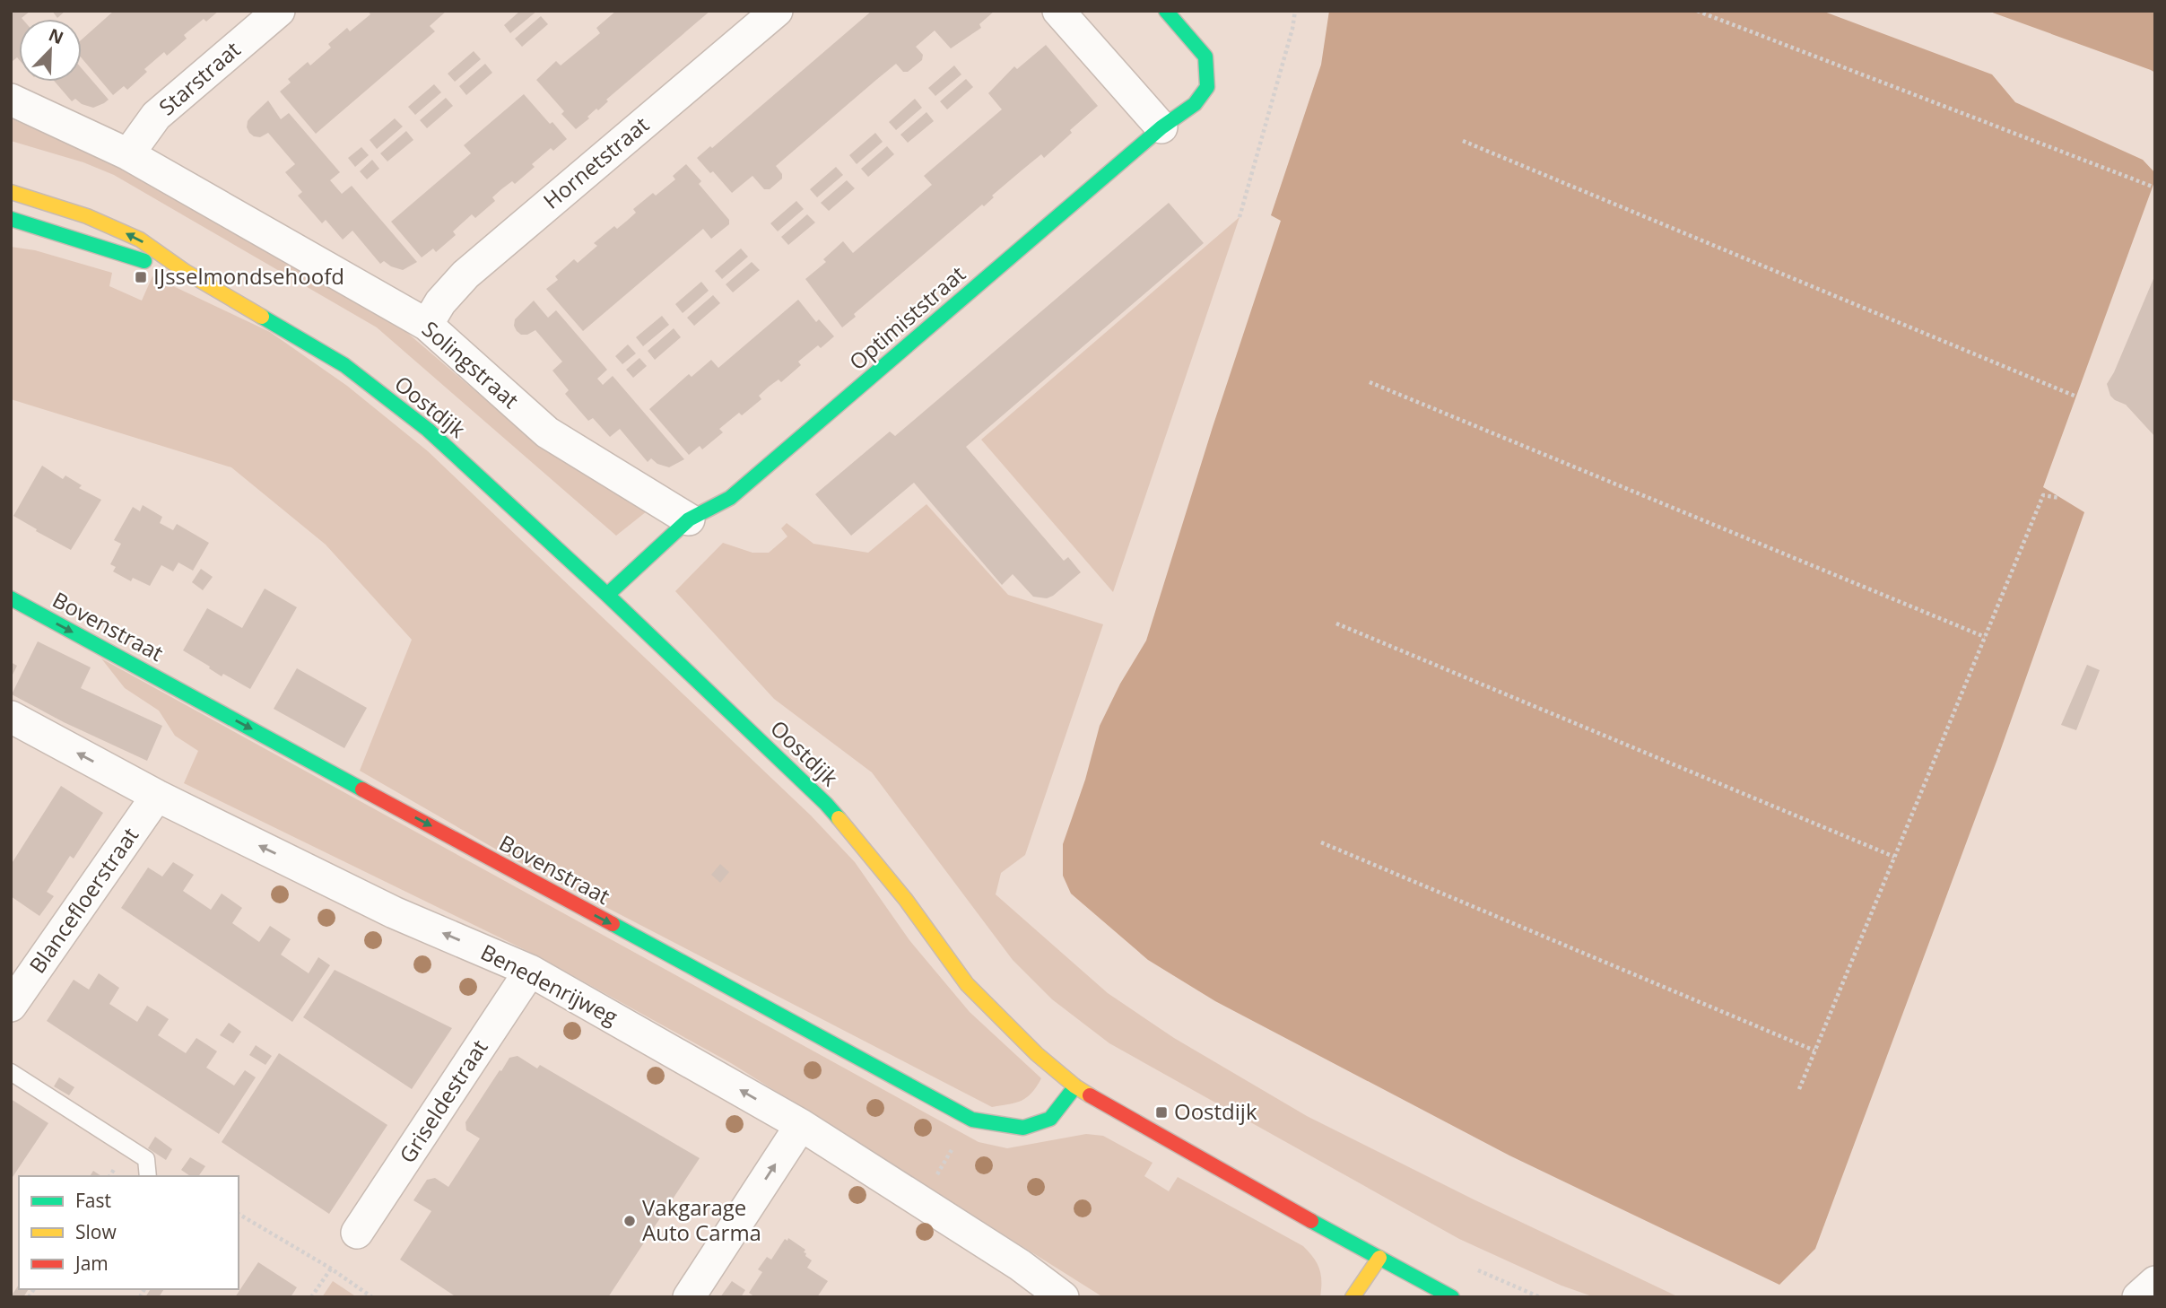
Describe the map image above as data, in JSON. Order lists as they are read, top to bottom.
{
  "streets": {
    "street": [
      "Starstraat",
      "Hornetstraat",
      "Optimiststraat",
      "Solingstraat",
      "Oostdijk",
      "Bovenstraat",
      "Blancefloerstraat",
      "Benedenrijweg",
      "Griseldestraat"
    ]
  },
  "crossings": [
    ["Starstraat", "Solingstraat"],
    ["Hornetstraat", "Solingstraat"],
    ["Optimiststraat", "Solingstraat"],
    ["Optimiststraat", "Oostdijk"],
    ["Oostdijk", "Bovenstraat"],
    ["Blancefloerstraat", "Benedenrijweg"],
    ["Benedenrijweg", "Griseldestraat"]
  ],
  "one_way": ["Bovenstraat", "Benedenrijweg"],
  "places": {
    "transit": ["IJsselmondsehoofd", "Oostdijk"],
    "other": ["Vakgarage Auto Carma"]
  },
  "legend": ["Fast", "Slow", "Jam"],
  "north": "top right"
}
